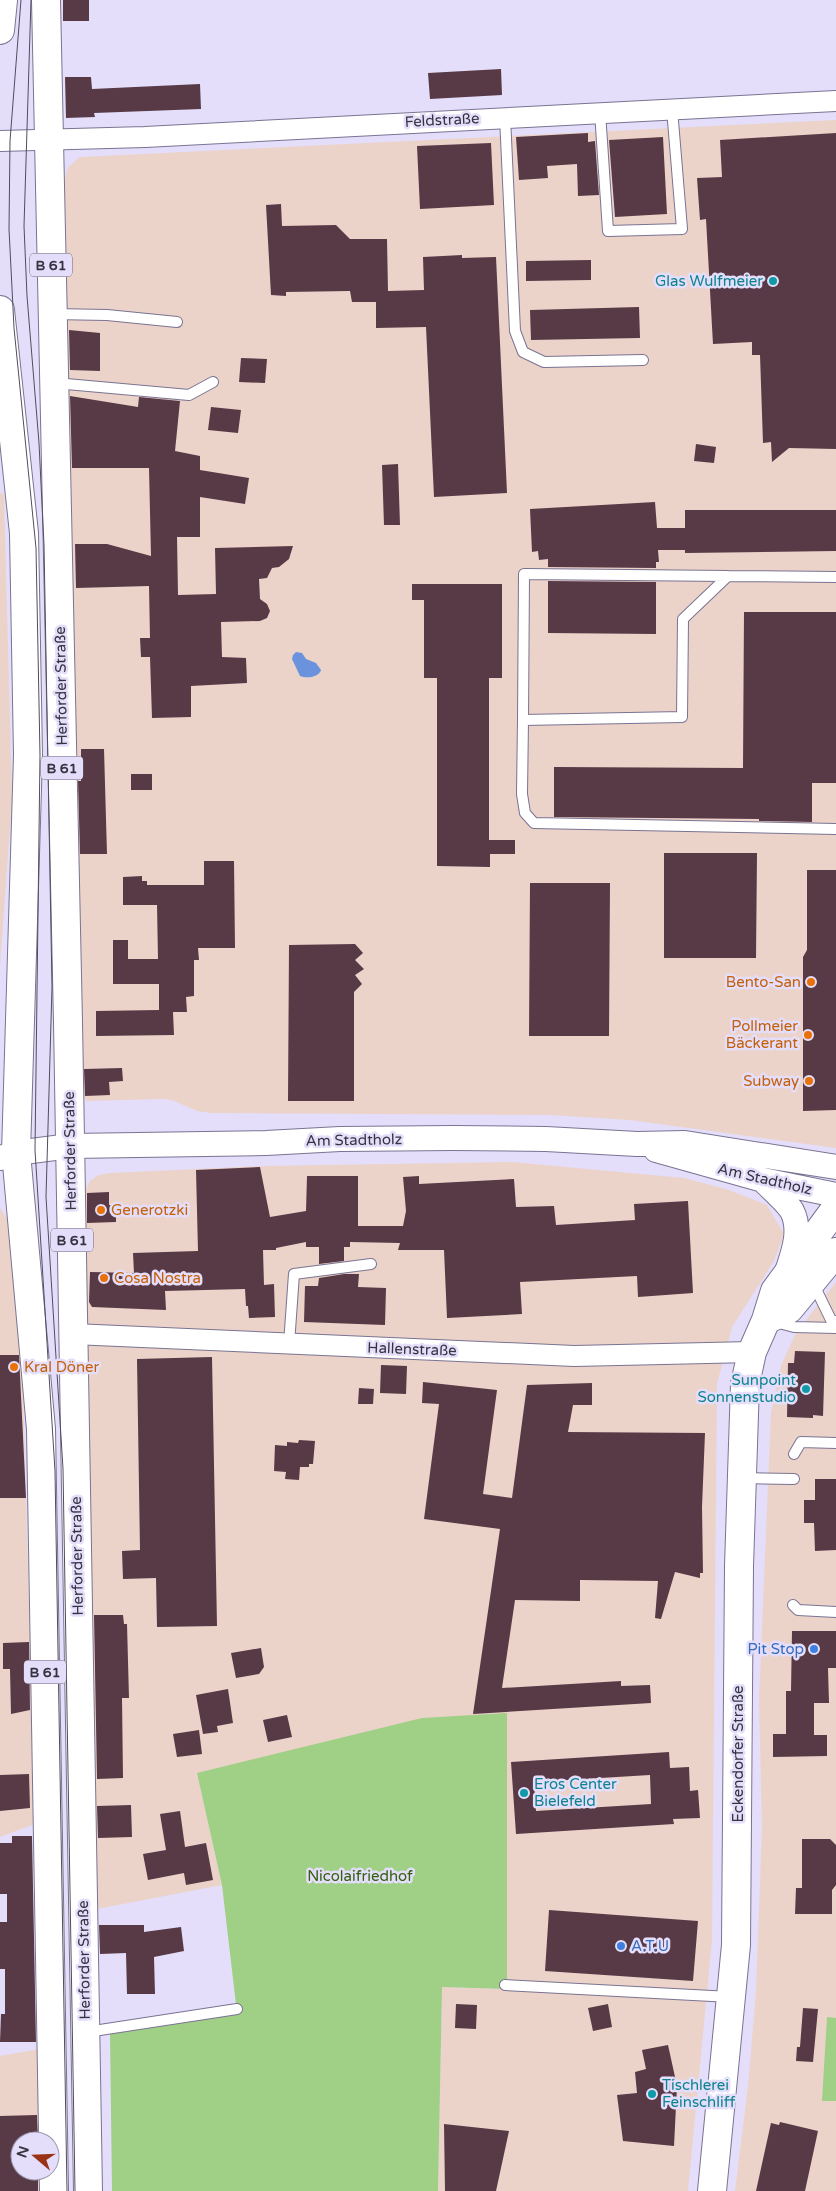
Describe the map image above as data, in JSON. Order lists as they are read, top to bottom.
{
  "streets": {
    "main road": ["B 61", "Herforder Straße", "Eckendorfer Straße"],
    "street": ["Feldstraße", "Am Stadtholz", "Hallenstraße"]
  },
  "crossings": [
    ["Feldstraße", "Herforder Straße"],
    ["B 61", "Am Stadtholz"],
    ["Herforder Straße", "Am Stadtholz"],
    ["Herforder Straße", "Hallenstraße"],
    ["Hallenstraße", "Eckendorfer Straße"]
  ],
  "parks": ["Nicolaifriedhof"],
  "places": [
    "Glas Wulfmeier",
    "Bento-San",
    "Pollmeier Bäckerant",
    "Subway",
    "Generotzki",
    "Cosa Nostra",
    "Kral Döner",
    "Sunpoint Sonnenstudio",
    "Pit Stop",
    "Eros Center Bielefeld",
    "A.T.U",
    "Tischlerei Feinschliff"
  ],
  "north": "left"
}
